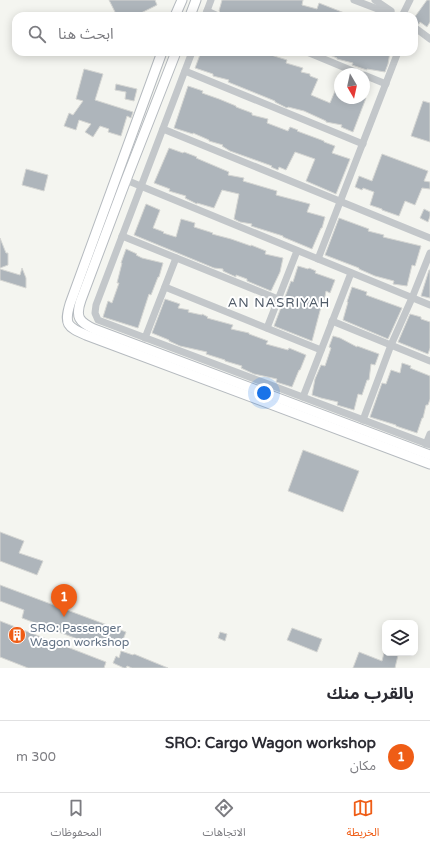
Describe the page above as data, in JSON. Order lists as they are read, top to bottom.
{
  "districts": ["AN NASRIYAH"],
  "places": {
    "building": ["SRO: Passenger Wagon workshop"]
  },
  "north": "bottom",
  "page": {
    "search": "ابحث هنا",
    "pins": "1",
    "heading": "بالقرب منك",
    "list": [
      {
        "mark": "1",
        "name": "SRO: Cargo Wagon workshop",
        "note": "مكان",
        "value": "300 m"
      }
    ],
    "nav": ["الخريطة", "الاتجاهات", "المحفوظات"]
  }
}
